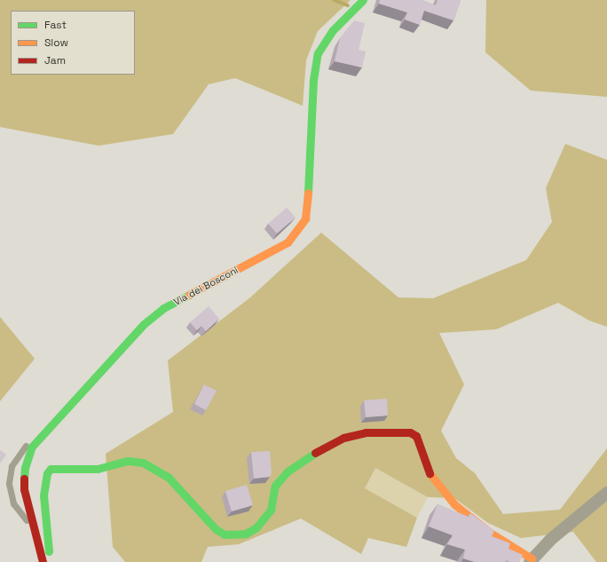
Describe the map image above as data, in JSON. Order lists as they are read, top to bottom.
{
  "streets": {
    "main road": ["Via dei Bosconi"]
  },
  "legend": ["Fast", "Slow", "Jam"]
}
